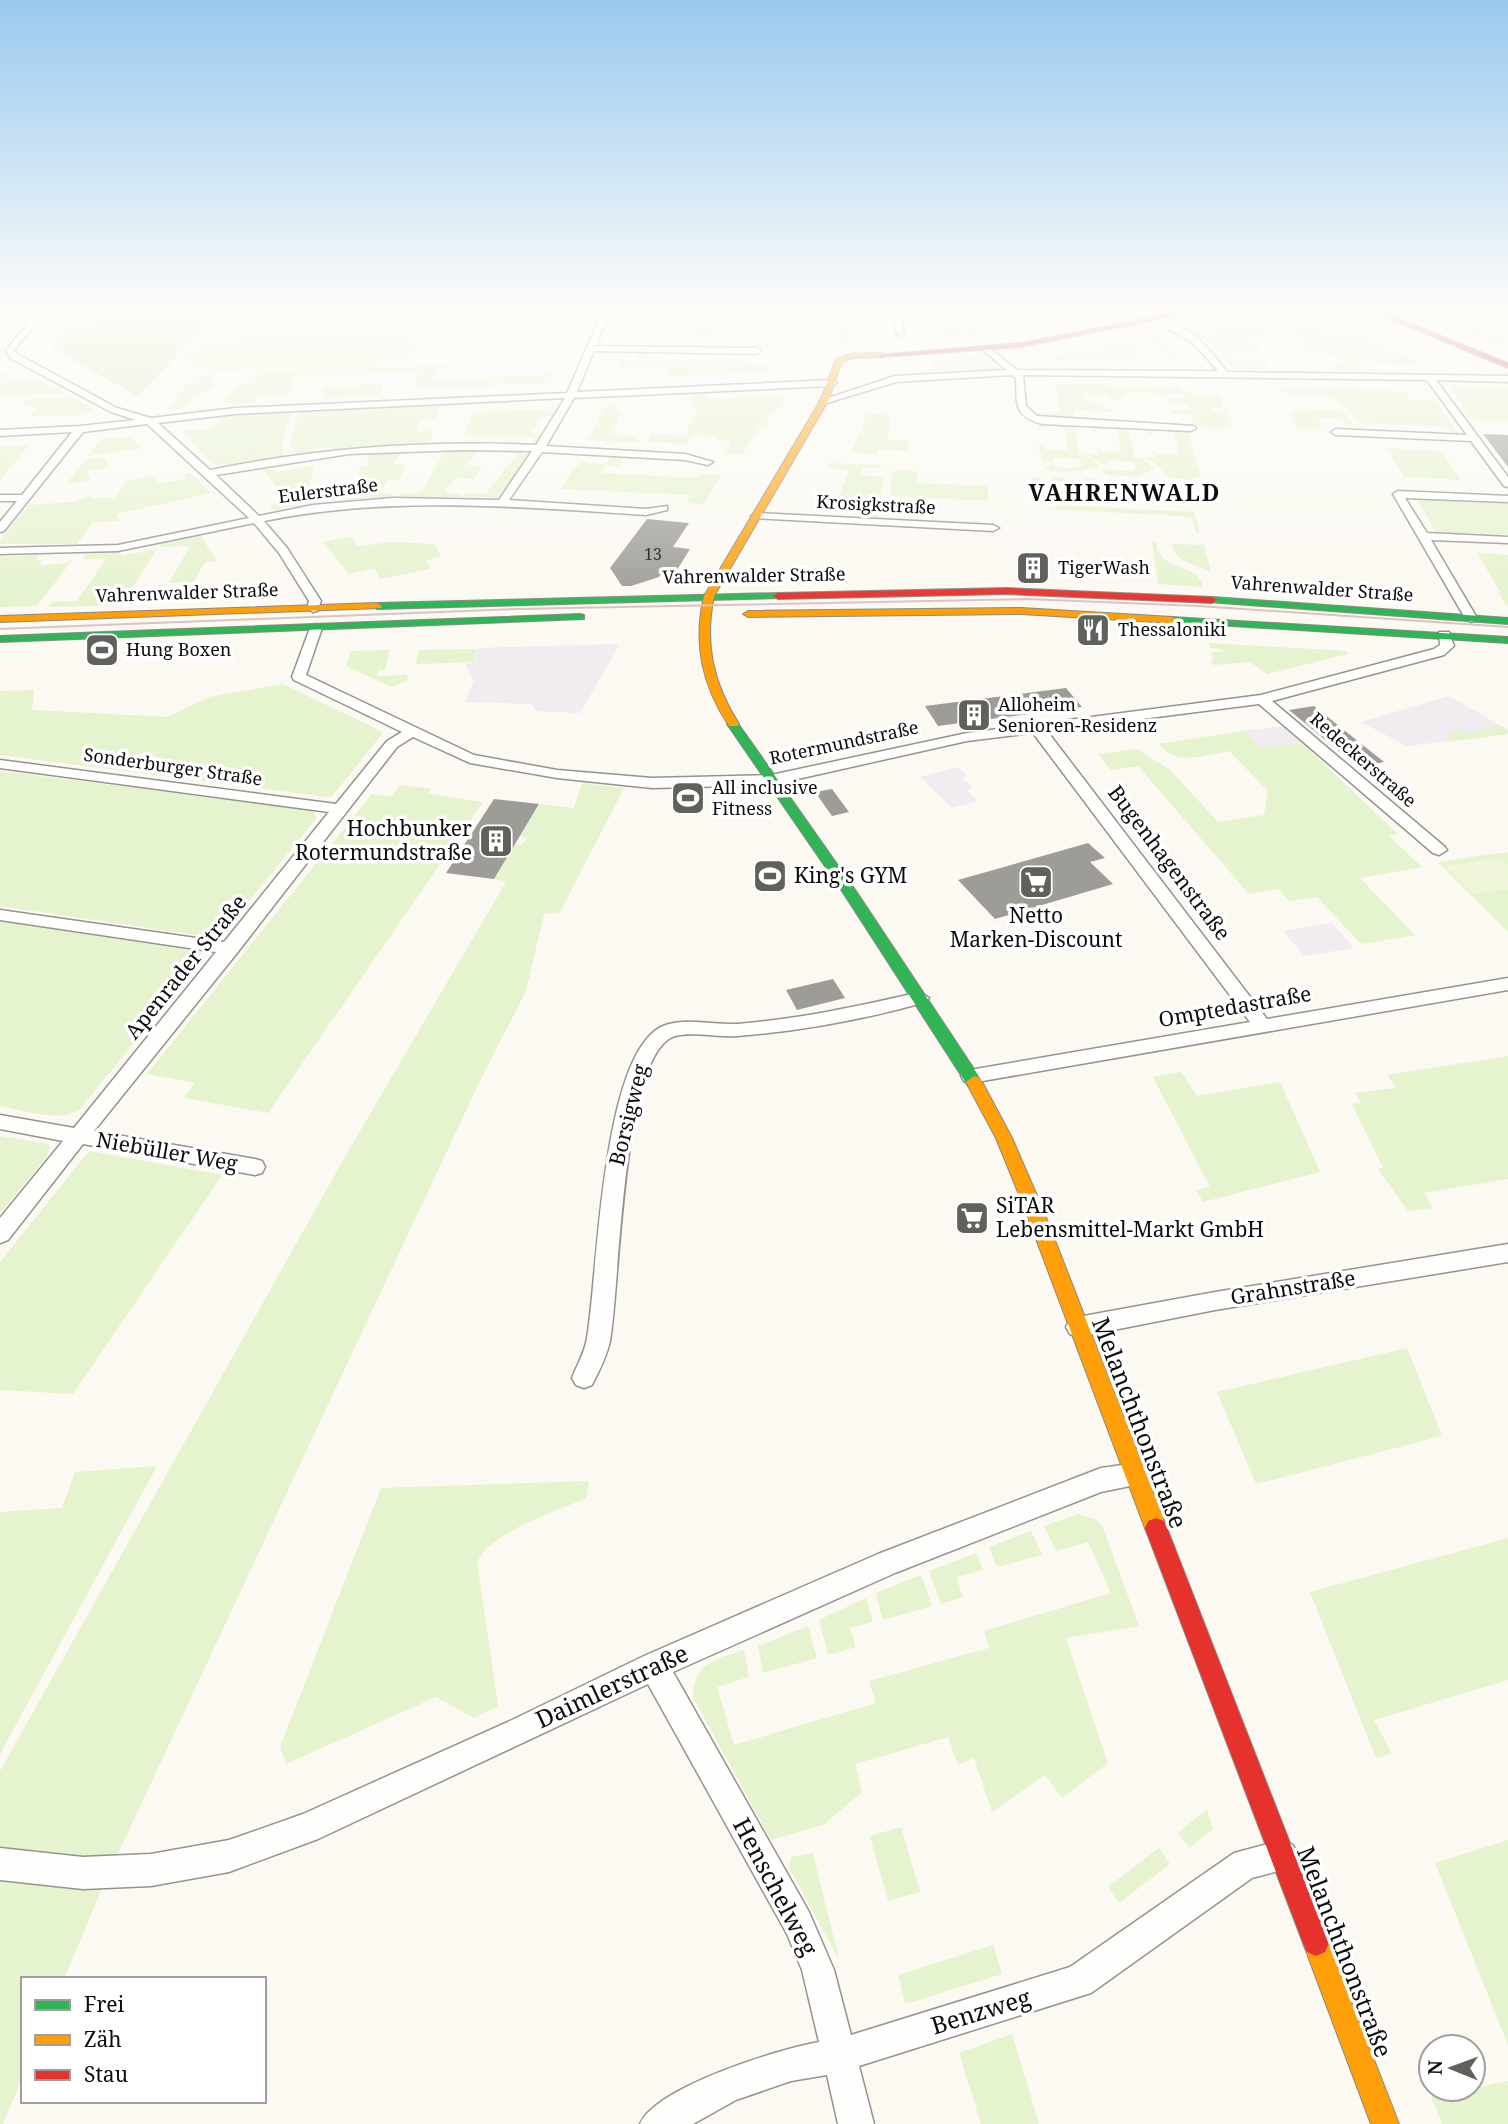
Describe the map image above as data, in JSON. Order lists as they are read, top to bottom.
{
  "streets": {
    "street": [
      "Eulerstraße",
      "Krosigkstraße",
      "Vahrenwalder Straße",
      "Rotermundstraße",
      "Redeckerstraße",
      "Sonderburger Straße",
      "Bugenhagenstraße",
      "Apenrader Straße",
      "Omptedastraße",
      "Borsigweg",
      "Niebüller Weg",
      "Grahnstraße",
      "Melanchthonstraße",
      "Daimlerstraße",
      "Henschelweg",
      "Benzweg"
    ]
  },
  "crossings": [
    ["Krosigkstraße", "Melanchthonstraße"],
    ["Vahrenwalder Straße", "Rotermundstraße"],
    ["Vahrenwalder Straße", "Melanchthonstraße"],
    ["Rotermundstraße", "Redeckerstraße"],
    ["Rotermundstraße", "Bugenhagenstraße"],
    ["Rotermundstraße", "Apenrader Straße"],
    ["Rotermundstraße", "Melanchthonstraße"],
    ["Sonderburger Straße", "Apenrader Straße"],
    ["Bugenhagenstraße", "Omptedastraße"],
    ["Apenrader Straße", "Niebüller Weg"],
    ["Omptedastraße", "Melanchthonstraße"],
    ["Borsigweg", "Melanchthonstraße"],
    ["Grahnstraße", "Melanchthonstraße"],
    ["Melanchthonstraße", "Daimlerstraße"],
    ["Melanchthonstraße", "Benzweg"],
    ["Daimlerstraße", "Henschelweg"],
    ["Henschelweg", "Benzweg"]
  ],
  "districts": ["VAHRENWALD"],
  "places": {
    "building": ["TigerWash", "Alloheim Senioren-Residenz", "Hochbunker Rotermundstraße"],
    "restaurant": ["Thessaloniki"],
    "sports": ["Hung Boxen", "All inclusive Fitness", "King's GYM"],
    "supermarket": ["Netto Marken-Discount", "SiTAR Lebensmittel-Markt GmbH"]
  },
  "house_numbers": ["13"],
  "legend": ["Frei", "Zäh", "Stau"],
  "north": "left"
}
